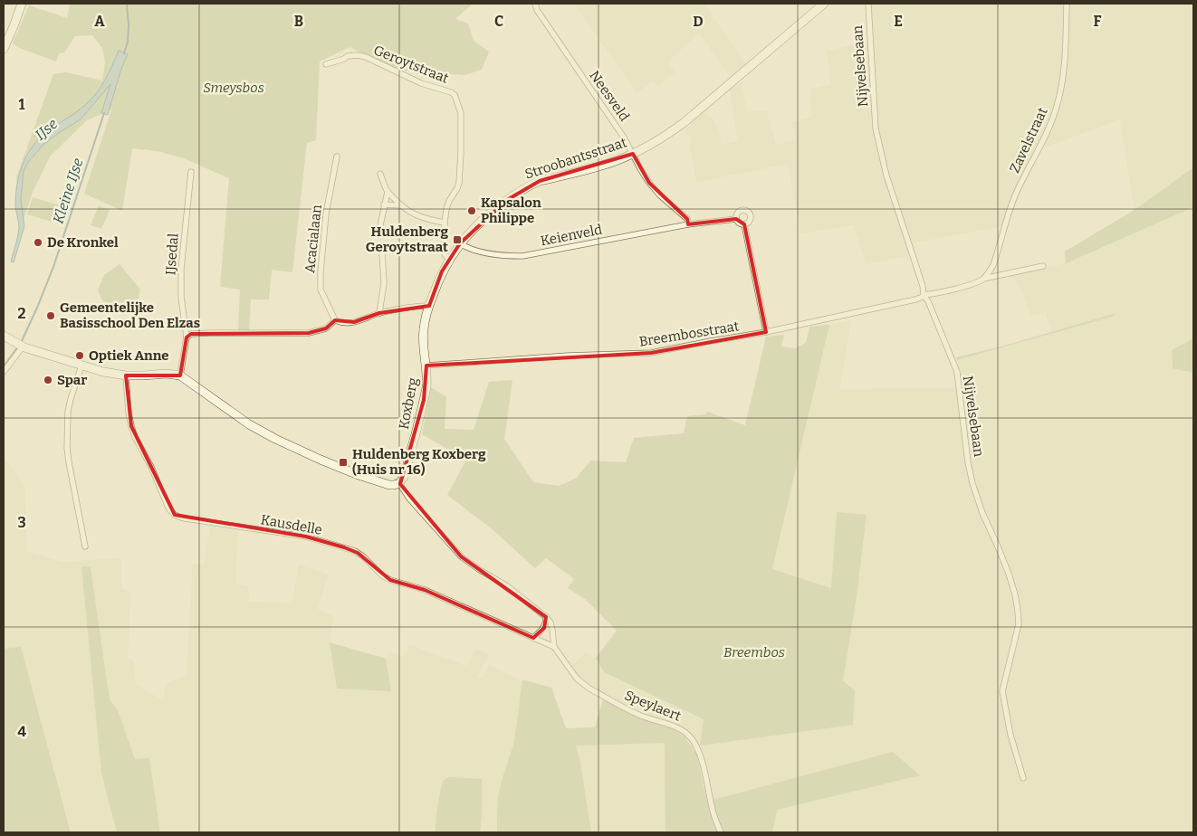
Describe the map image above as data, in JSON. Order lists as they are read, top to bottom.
{
  "streets": {
    "street": [
      "Geroytstraat",
      "Nijvelsebaan",
      "Neesveld",
      "Zavelstraat",
      "Stroobantsstraat",
      "Keienveld",
      "Acacialaan",
      "IJsedal",
      "Breembosstraat",
      "Koxberg",
      "Kausdelle",
      "Speylaert"
    ]
  },
  "crossings": [
    ["Geroytstraat", "Stroobantsstraat"],
    ["Geroytstraat", "Koxberg"],
    ["Nijvelsebaan", "Breembosstraat"],
    ["Neesveld", "Stroobantsstraat"],
    ["Neesveld", "Keienveld"],
    ["Stroobantsstraat", "Keienveld"],
    ["Stroobantsstraat", "Koxberg"],
    ["Breembosstraat", "Koxberg"]
  ],
  "water": ["IJse", "Kleine IJse"],
  "parks": ["Smeysbos", "Breembos"],
  "places": {
    "other": [
      "Kapsalon Philippe",
      "De Kronkel",
      "Gemeentelijke Basisschool Den Elzas",
      "Optiek Anne",
      "Spar"
    ],
    "transit": ["Huldenberg Geroytstraat", "Huldenberg Koxberg (Huis nr 16)"]
  },
  "grid": {
    "columns": [
      "A",
      "B",
      "C",
      "D",
      "E",
      "F"
    ],
    "rows": [
      "1",
      "2",
      "3",
      "4"
    ]
  }
}
